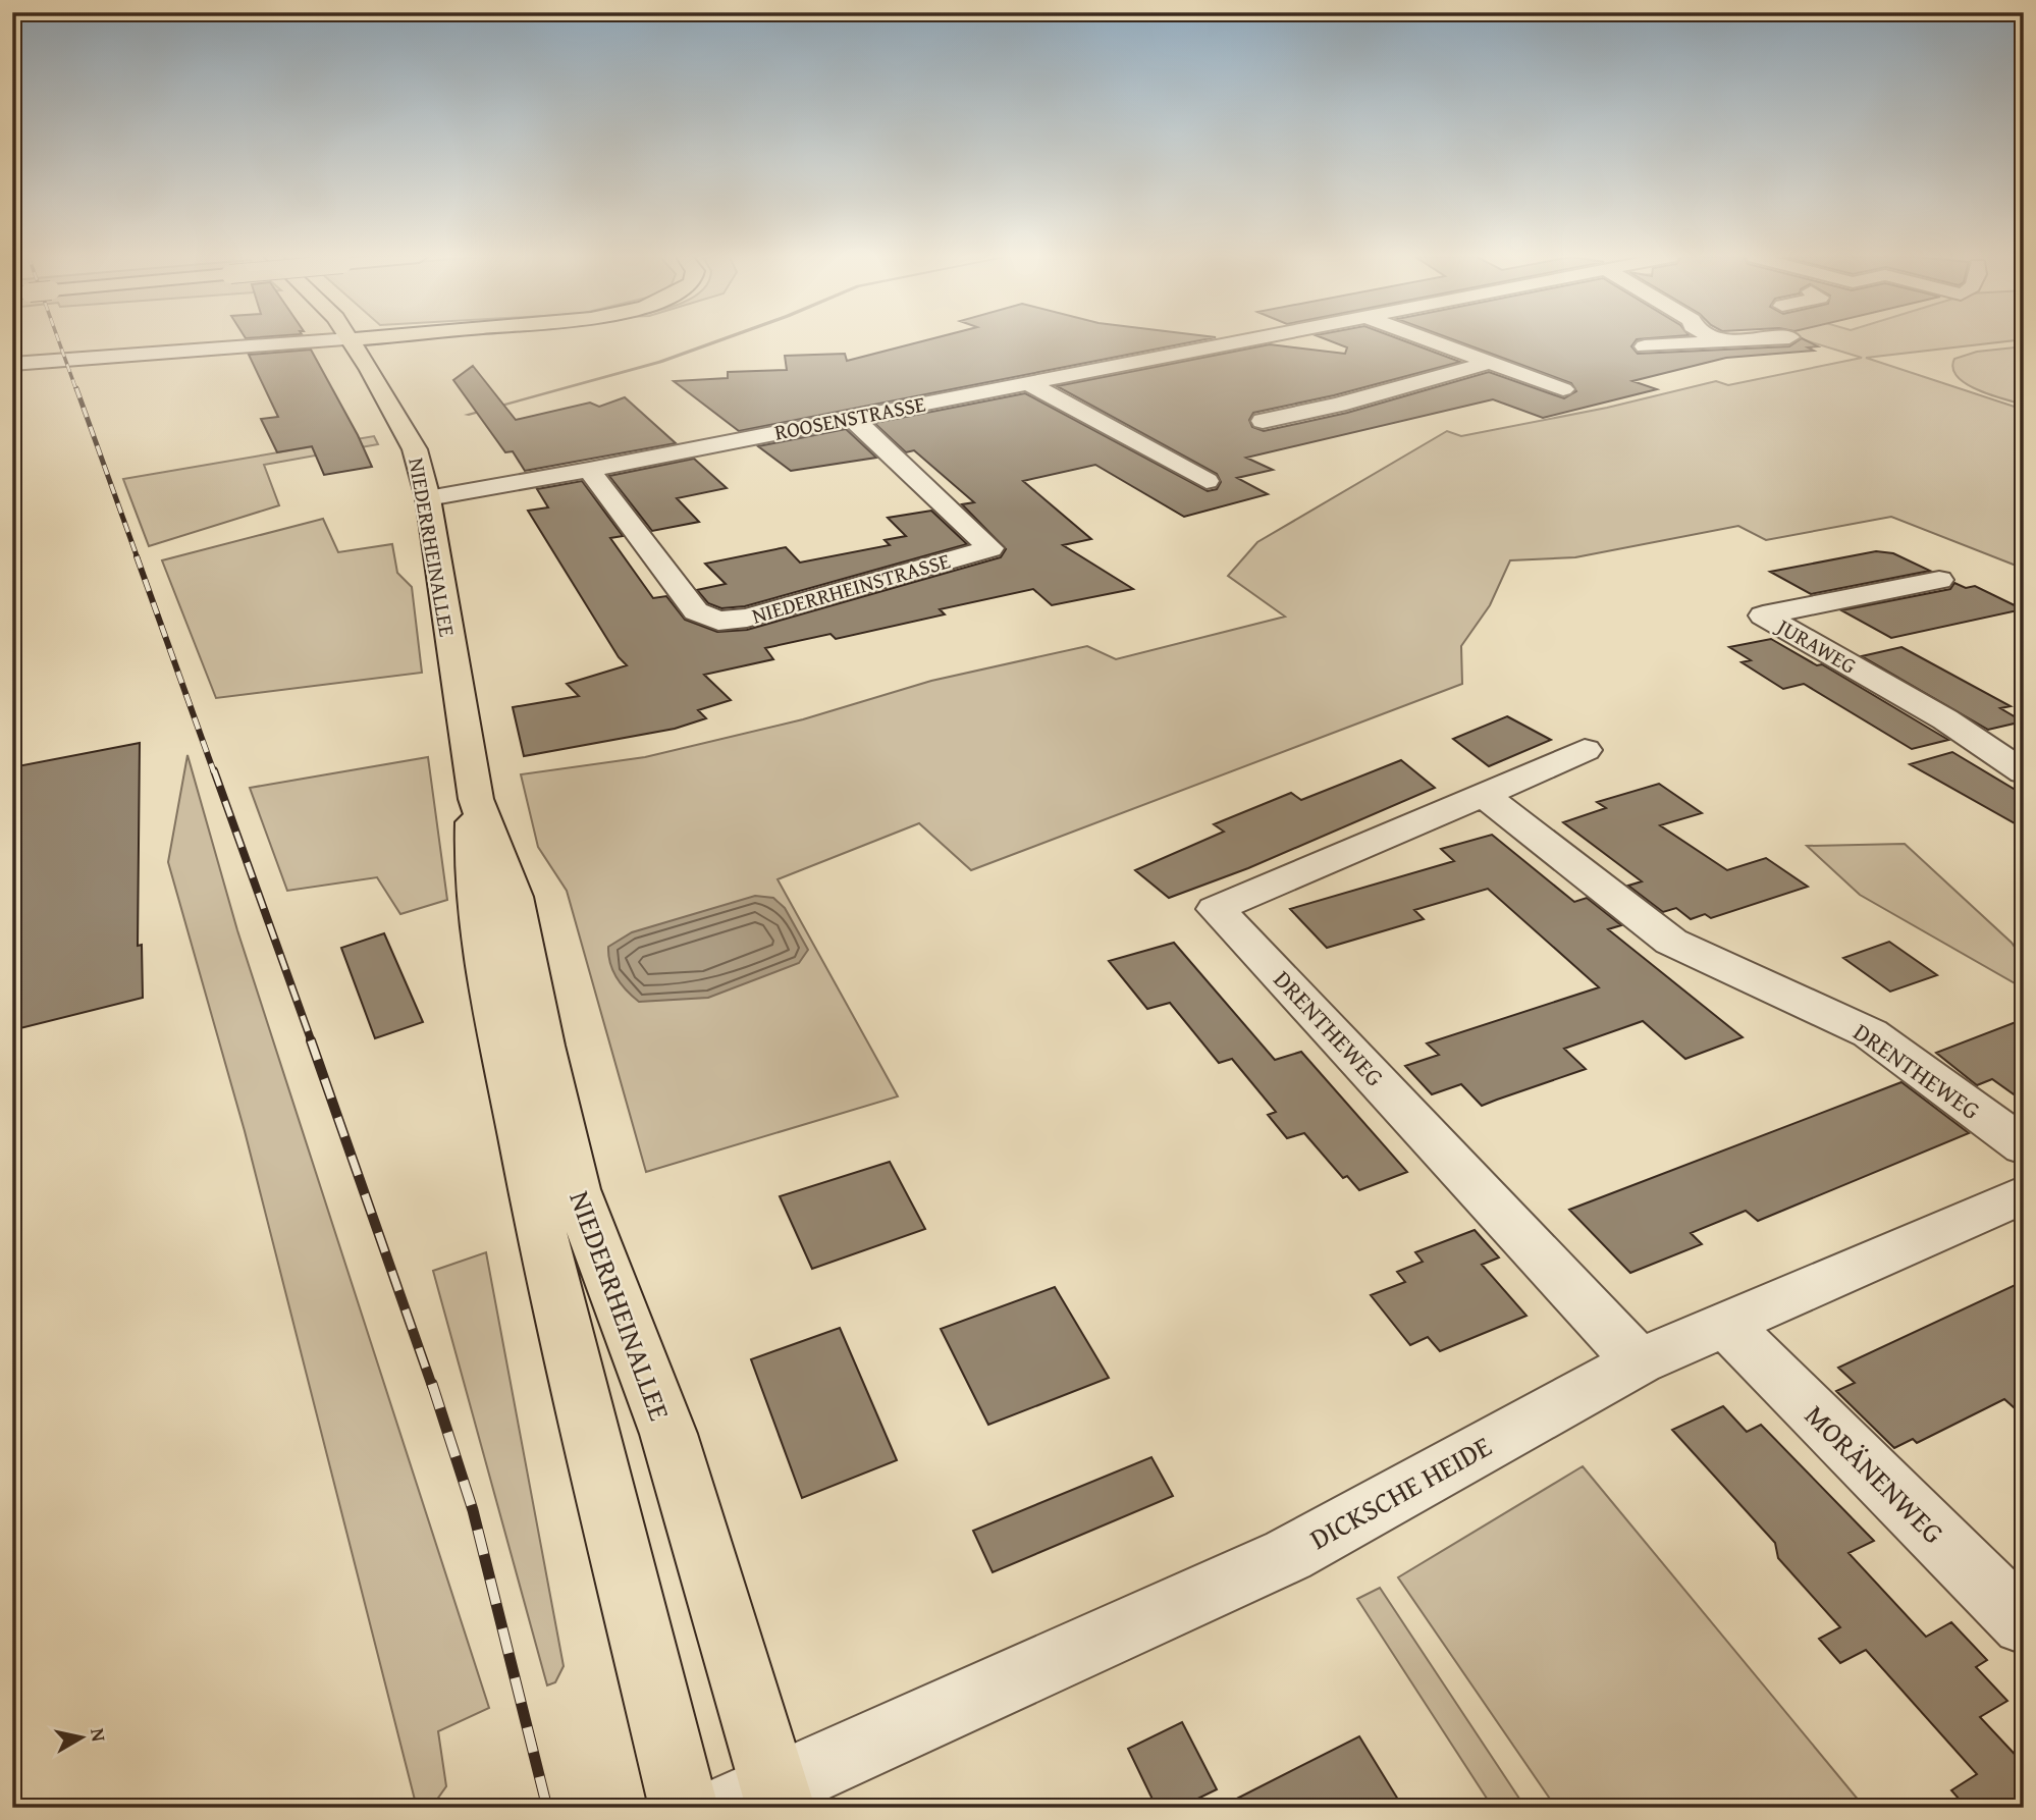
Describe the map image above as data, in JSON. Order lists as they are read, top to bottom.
{
  "streets": {
    "main road": ["NIEDERRHEINALLEE"],
    "street": [
      "ROOSENSTRASSE",
      "NIEDERRHEINSTRASSE",
      "JURAWEG",
      "DRENTHEWEG",
      "MORÄNENWEG",
      "DICKSCHE HEIDE"
    ]
  },
  "crossings": [
    ["ROOSENSTRASSE", "NIEDERRHEINALLEE"],
    ["ROOSENSTRASSE", "NIEDERRHEINSTRASSE"],
    ["NIEDERRHEINALLEE", "DICKSCHE HEIDE"],
    ["DRENTHEWEG", "DICKSCHE HEIDE"],
    ["MORÄNENWEG", "DICKSCHE HEIDE"]
  ],
  "north": "right"
}
